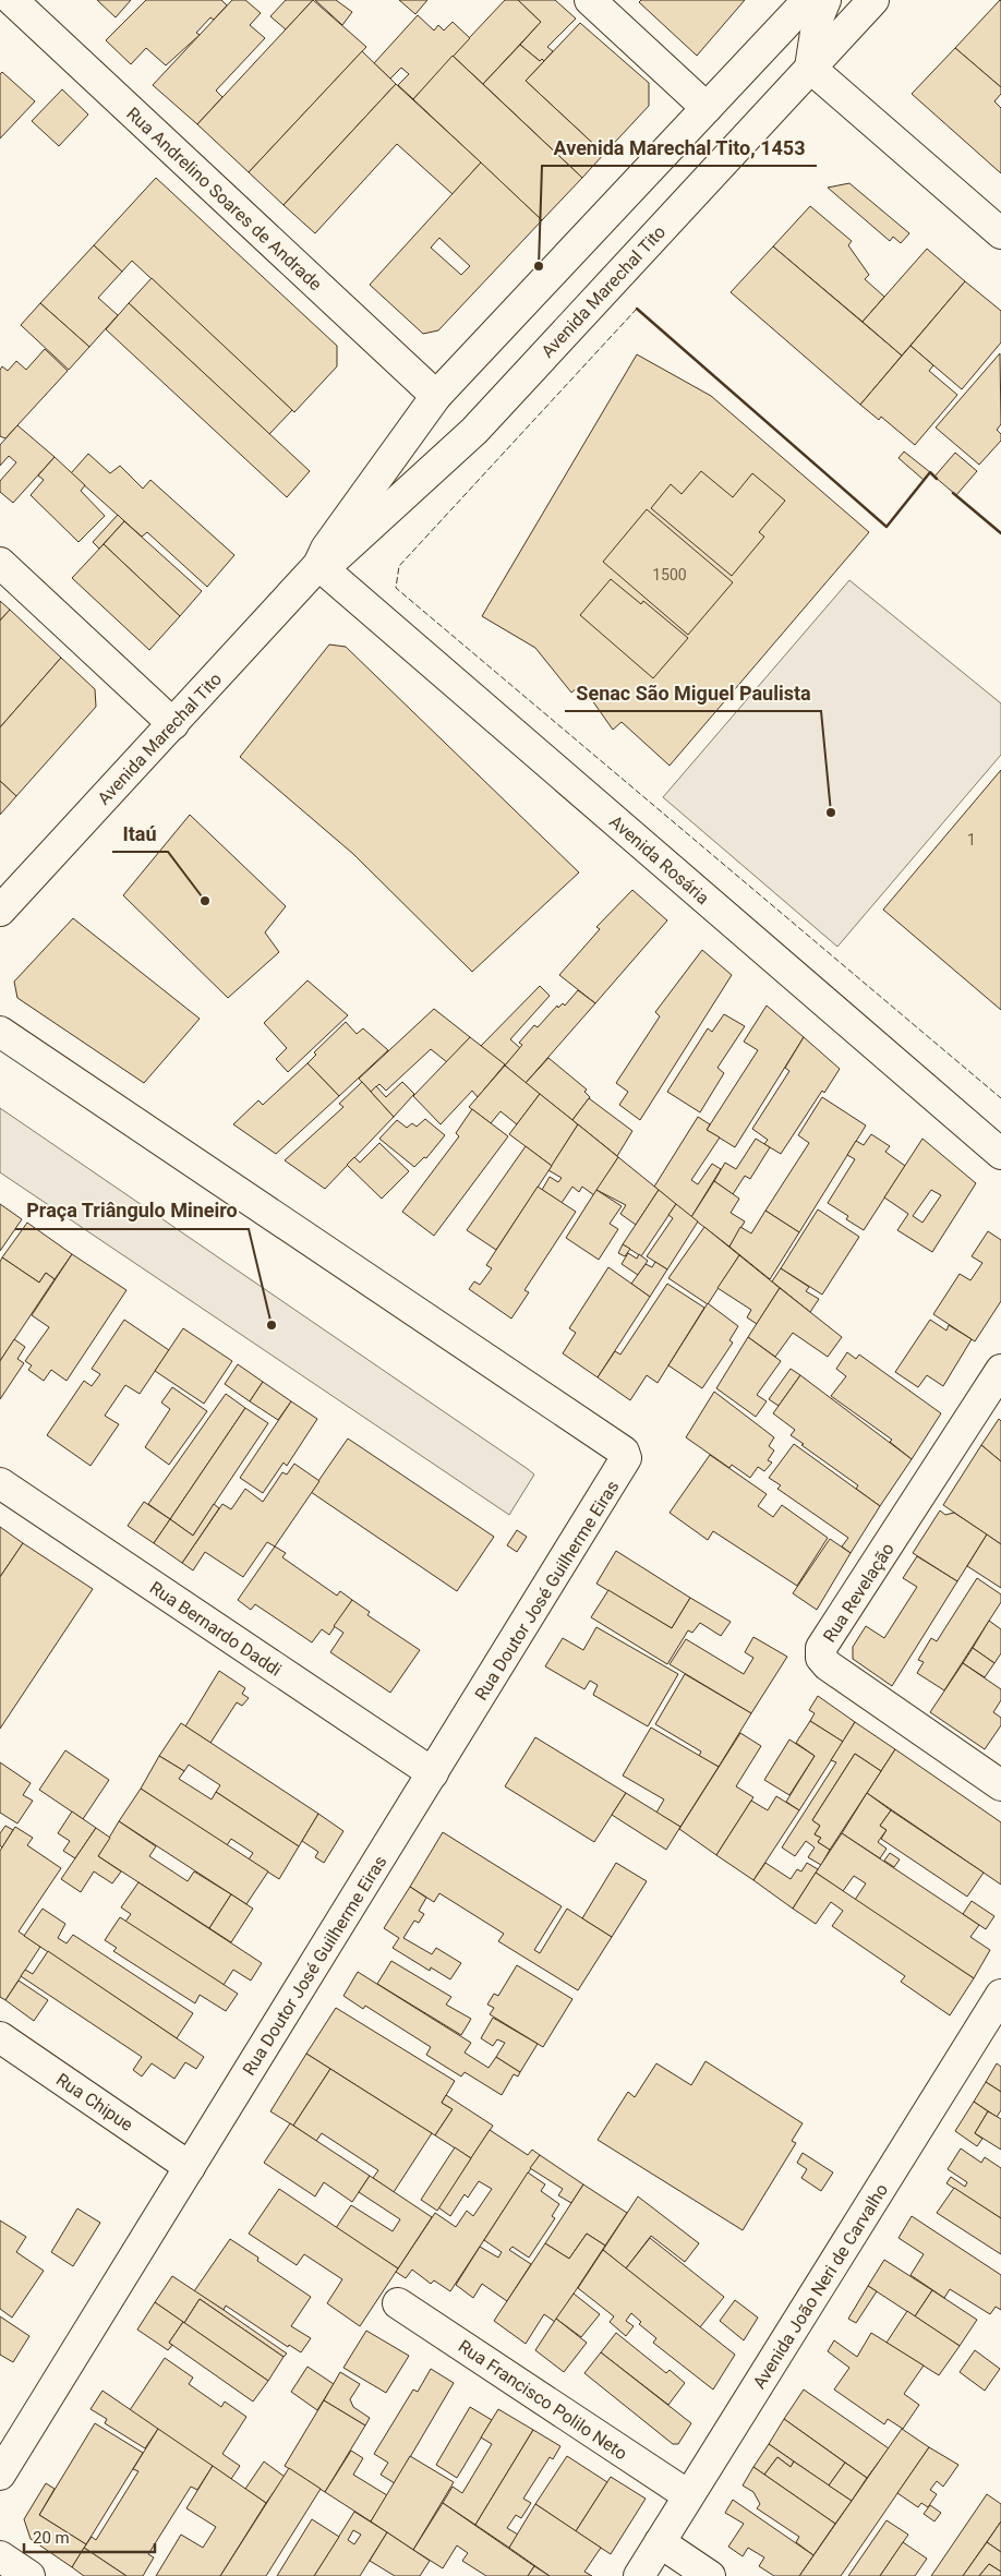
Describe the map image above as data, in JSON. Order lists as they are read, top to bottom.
{
  "streets": {
    "street": [
      "Rua Andrelino Soares de Andrade",
      "Avenida Marechal Tito",
      "Avenida Rosária",
      "Rua Doutor José Guilherme Eiras",
      "Rua Revelação",
      "Rua Bernardo Daddi",
      "Rua Chipue",
      "Avenida João Neri de Carvalho",
      "Rua Francisco Polilo Neto"
    ]
  },
  "crossings": [
    ["Avenida Marechal Tito", "Avenida Rosária"],
    ["Rua Doutor José Guilherme Eiras", "Rua Bernardo Daddi"],
    ["Rua Doutor José Guilherme Eiras", "Rua Chipue"],
    ["Avenida João Neri de Carvalho", "Rua Francisco Polilo Neto"]
  ],
  "places": [
    "Avenida Marechal Tito, 1453",
    "Senac São Miguel Paulista",
    "Itaú",
    "Praça Triângulo Mineiro"
  ],
  "house_numbers": ["1500", "1"],
  "scale_bar": "20 m"
}
